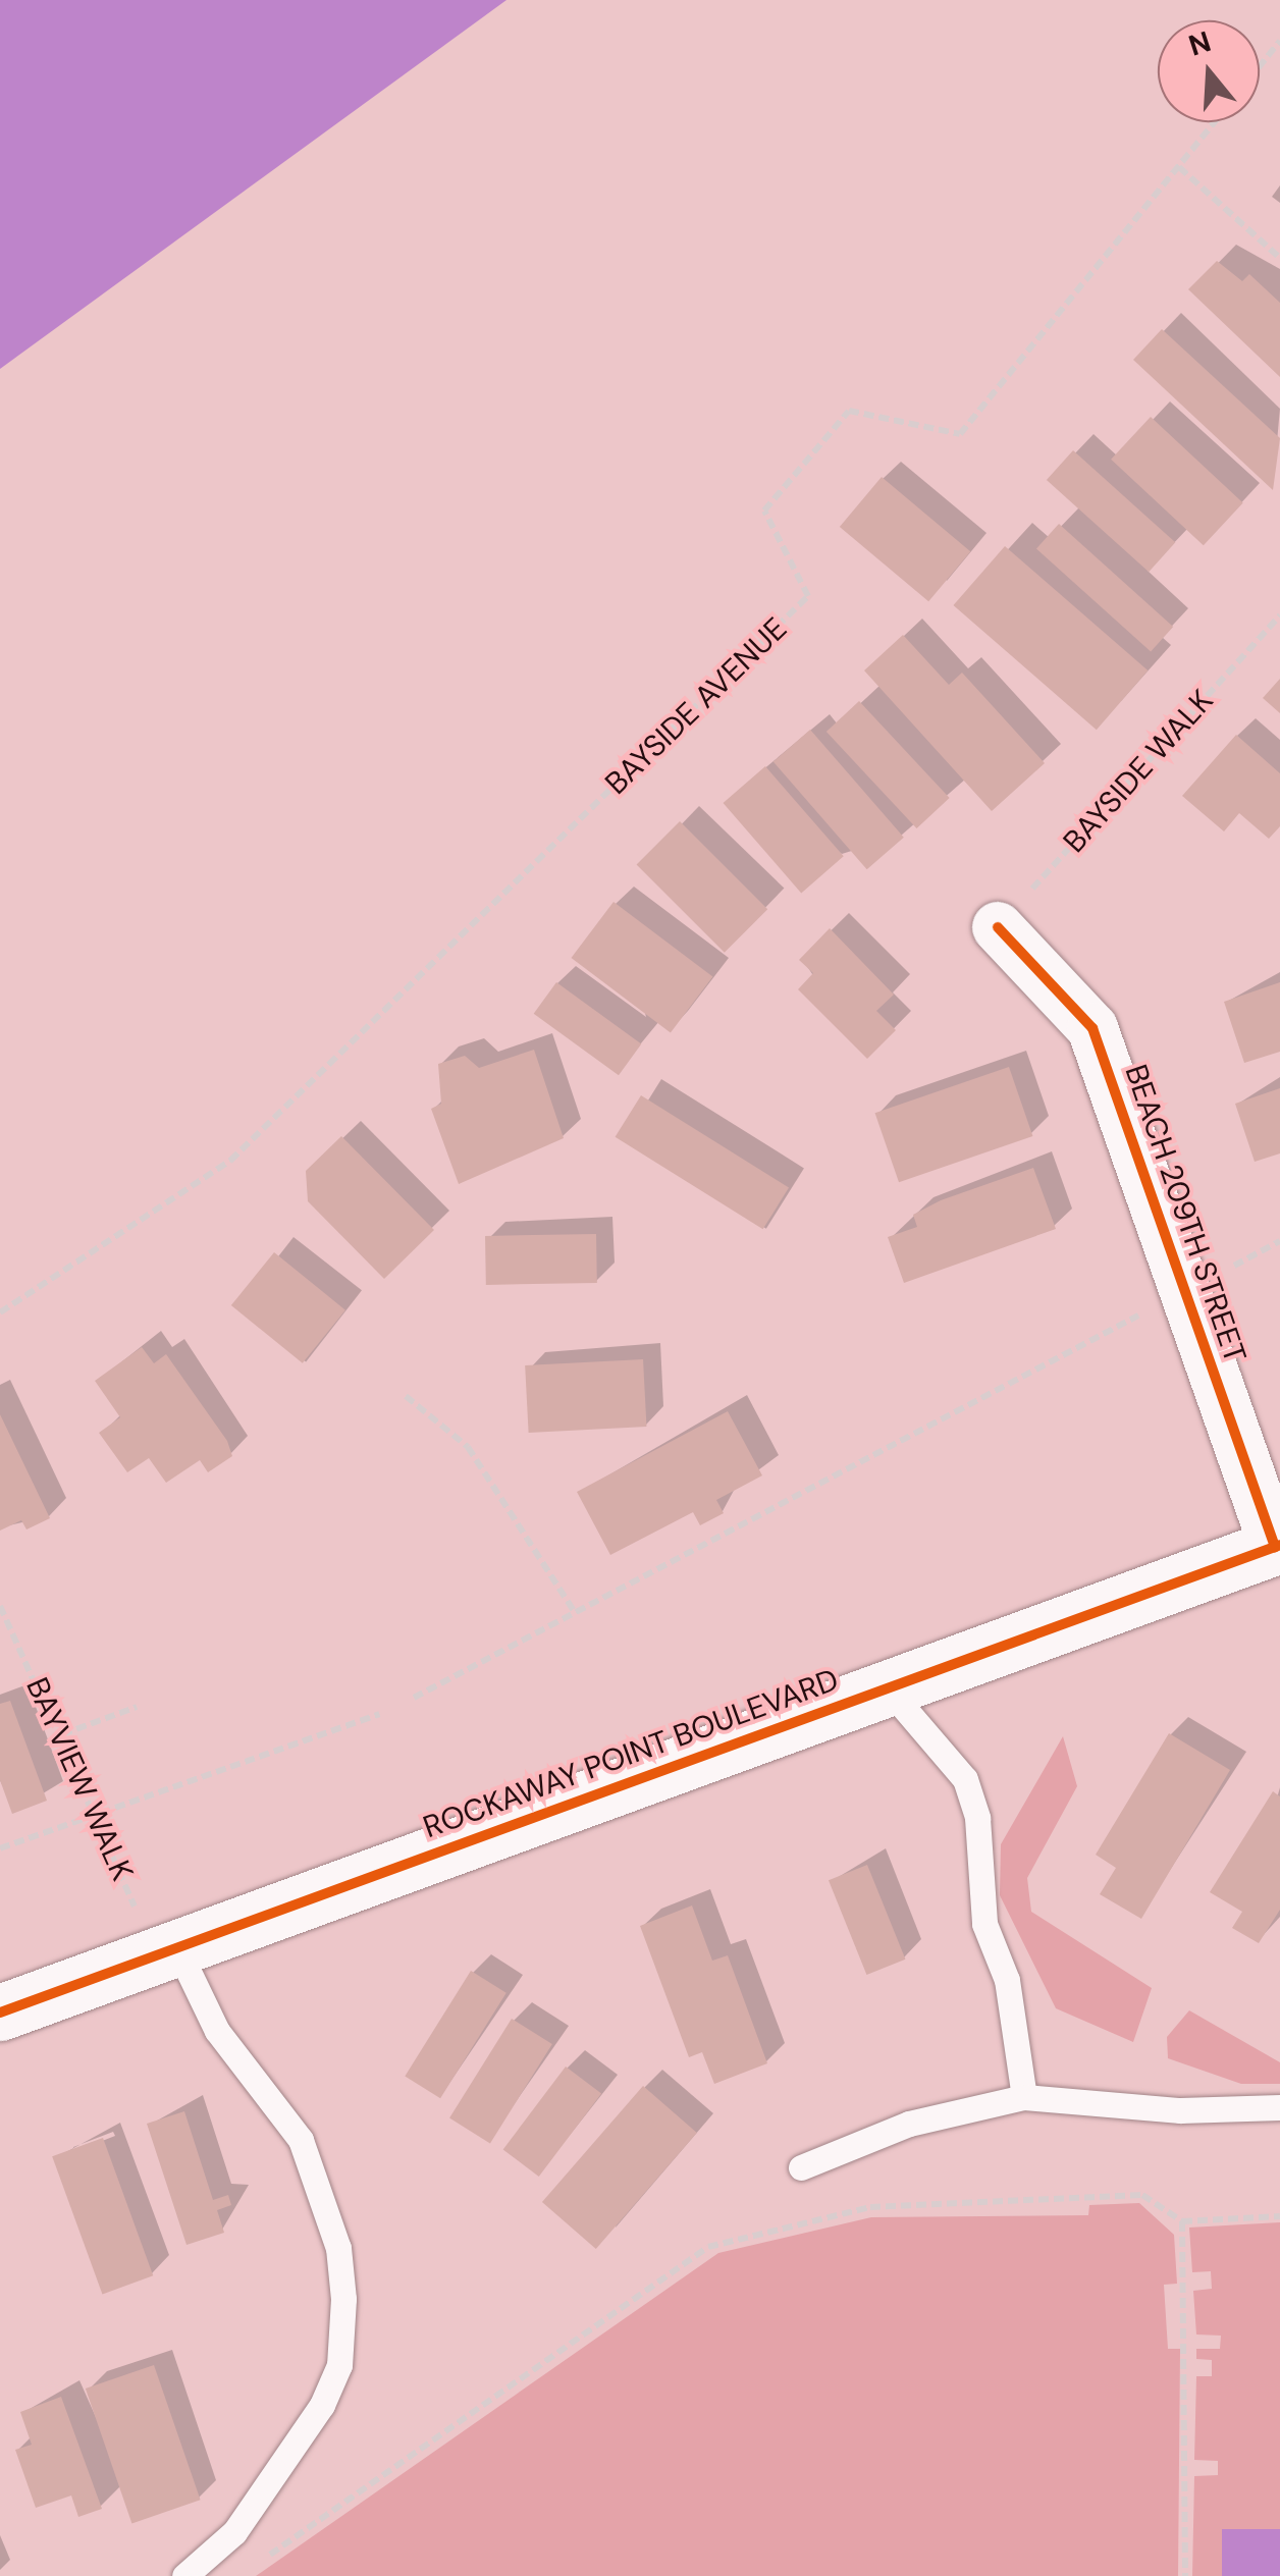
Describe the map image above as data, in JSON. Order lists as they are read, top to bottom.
{
  "streets": {
    "street": ["BEACH 209TH STREET", "ROCKAWAY POINT BOULEVARD"],
    "path": ["BAYSIDE AVENUE", "BAYSIDE WALK", "BAYVIEW WALK"]
  },
  "crossings": [
    ["BAYSIDE WALK", "BEACH 209TH STREET"],
    ["BEACH 209TH STREET", "ROCKAWAY POINT BOULEVARD"],
    ["ROCKAWAY POINT BOULEVARD", "BAYVIEW WALK"]
  ],
  "north": "top"
}
